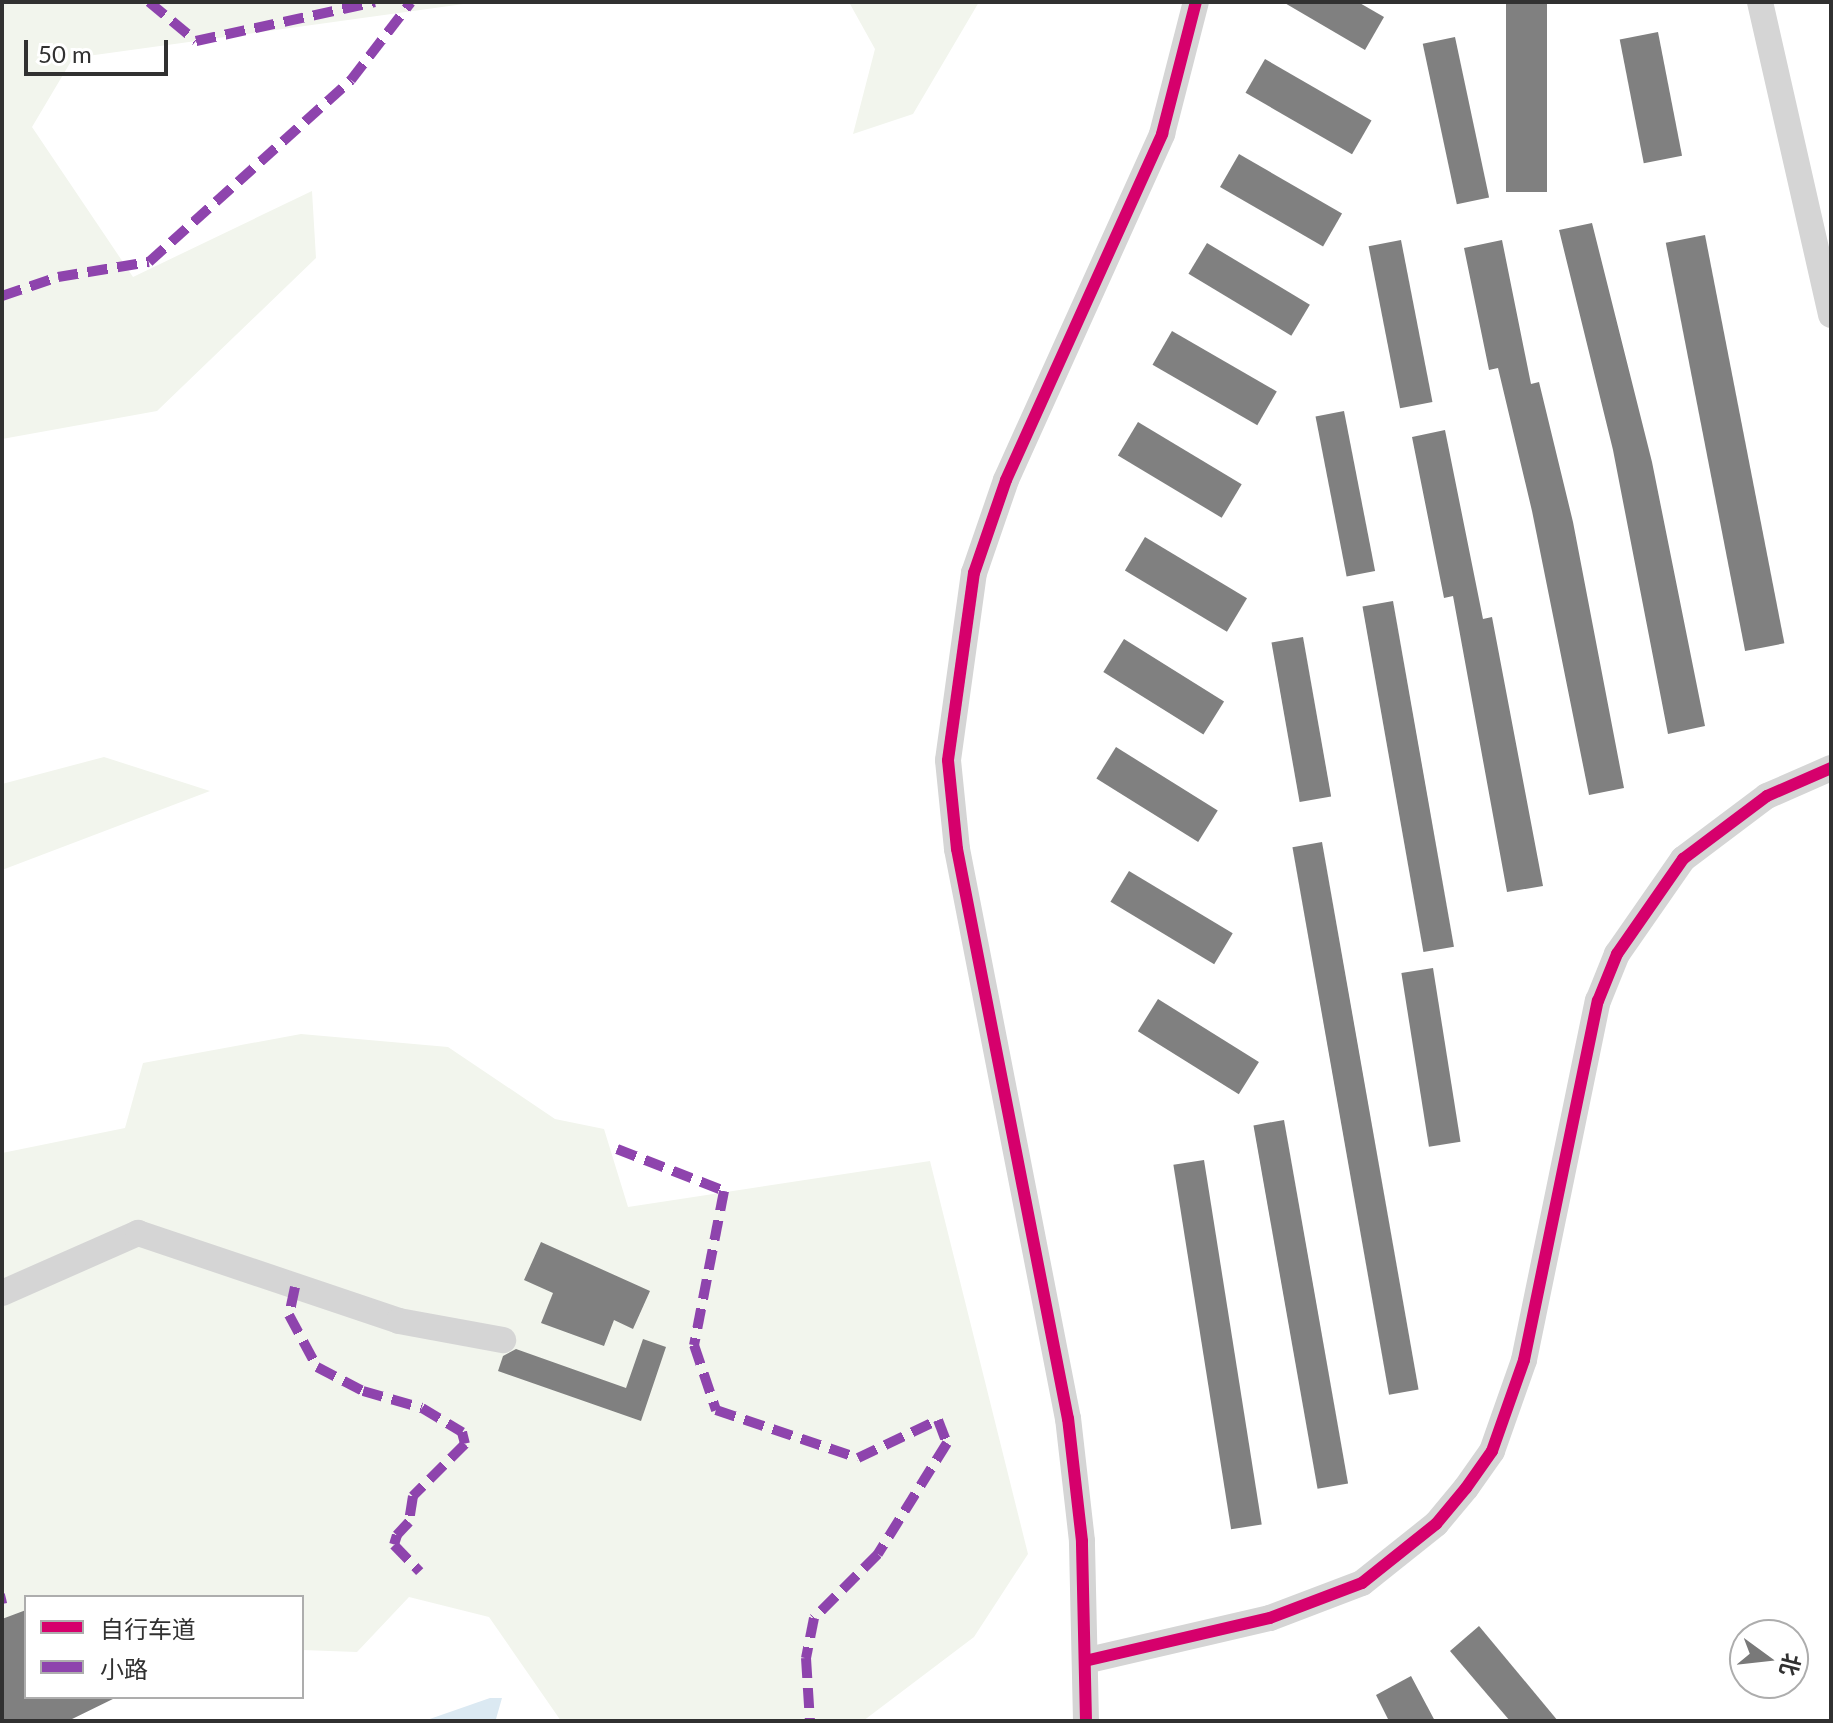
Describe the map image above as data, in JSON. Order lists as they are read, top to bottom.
{
  "legend": ["自行车道", "小路"],
  "scale_bar": "50 m",
  "north": "right"
}
